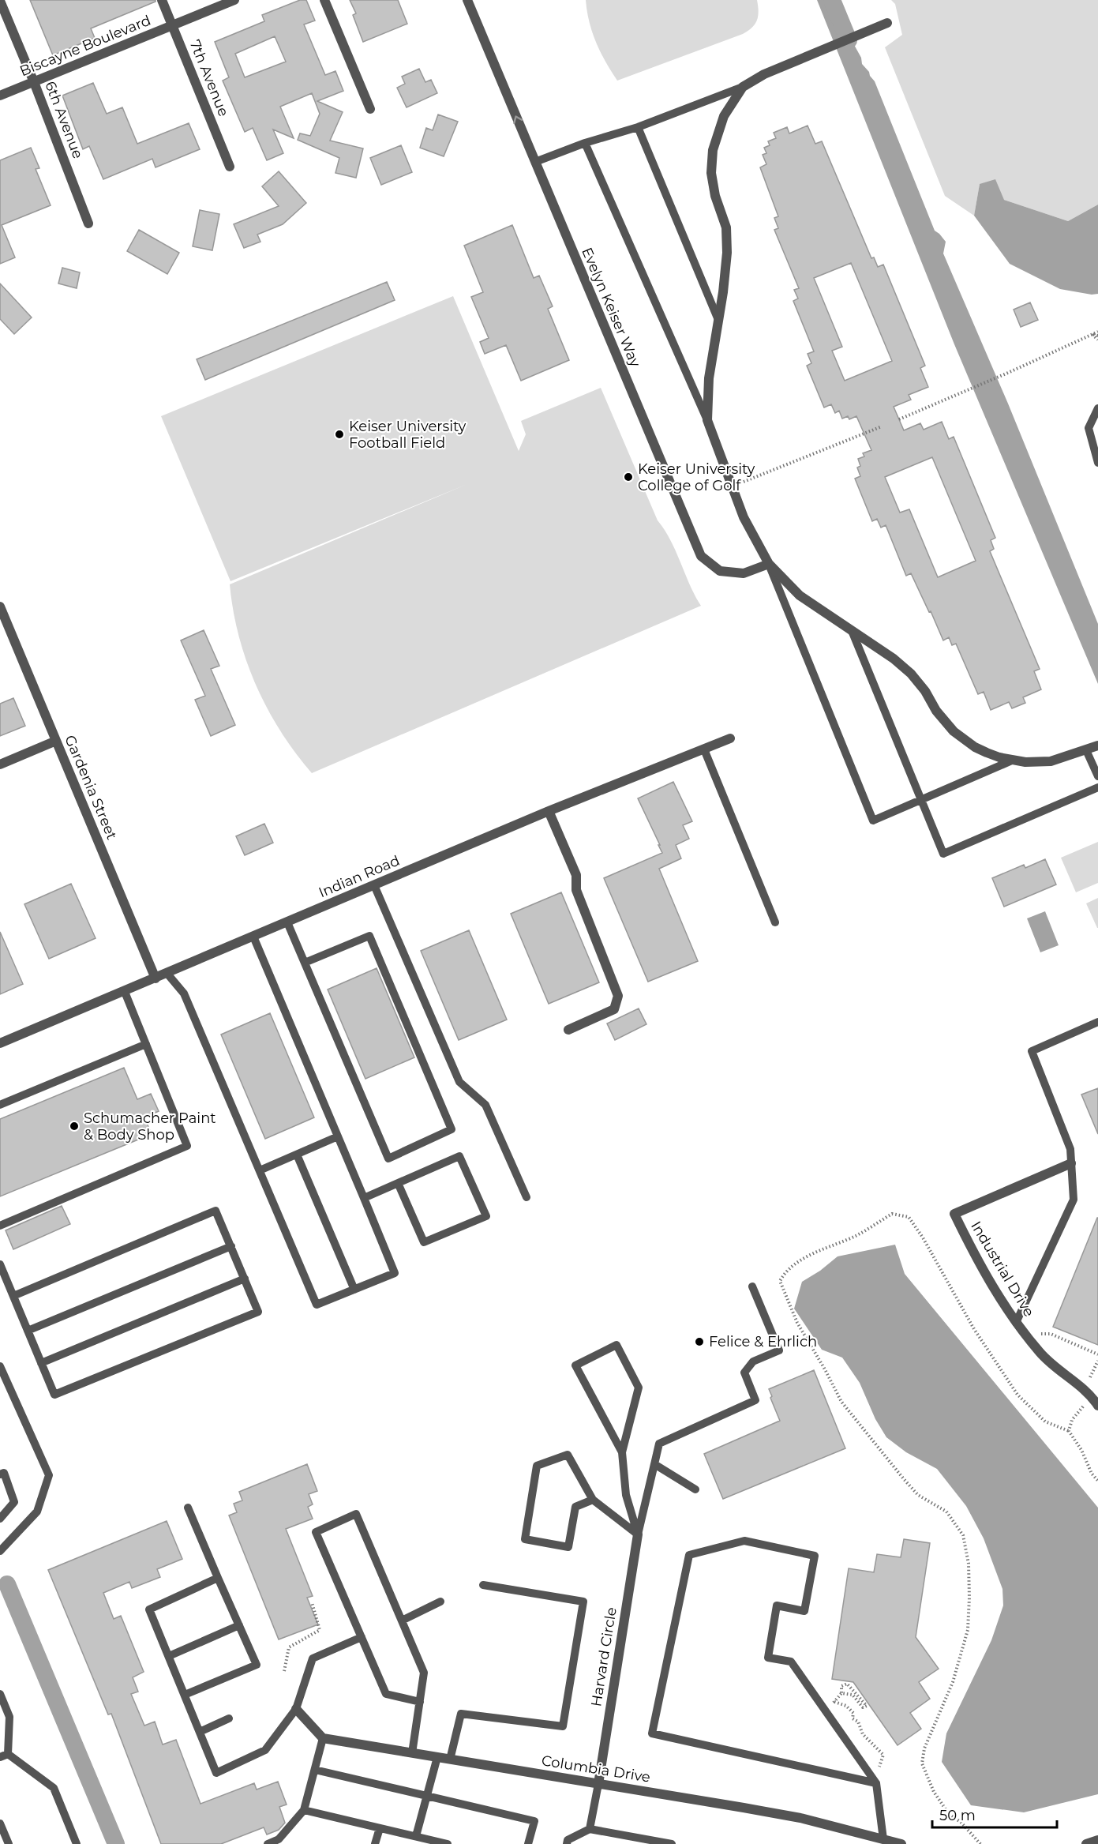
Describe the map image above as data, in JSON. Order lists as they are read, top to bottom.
{
  "streets": {
    "street": [
      "Biscayne Boulevard",
      "7th Avenue",
      "6th Avenue",
      "Evelyn Keiser Way",
      "Gardenia Street",
      "Indian Road",
      "Industrial Drive",
      "Harvard Circle",
      "Columbia Drive"
    ]
  },
  "crossings": [
    ["Biscayne Boulevard", "7th Avenue"],
    ["Biscayne Boulevard", "6th Avenue"],
    ["Gardenia Street", "Indian Road"],
    ["Harvard Circle", "Columbia Drive"]
  ],
  "places": [
    "Keiser University Football Field",
    "Keiser University College of Golf",
    "Schumacher Paint & Body Shop",
    "Felice & Ehrlich"
  ],
  "scale_bar": "50 m"
}
